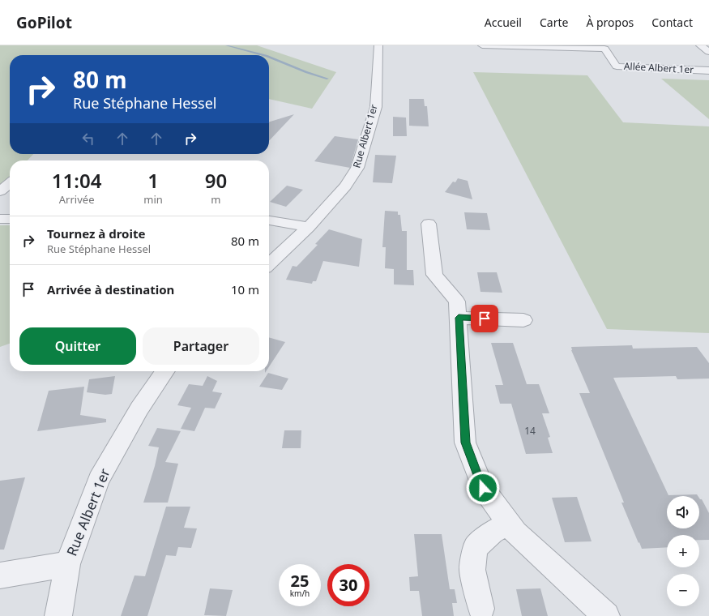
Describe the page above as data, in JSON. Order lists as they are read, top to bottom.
{
  "streets": {
    "street": ["Allée Albert 1er", "Rue Albert 1er"]
  },
  "house_numbers": ["14"],
  "page": {
    "header": "GoPilot",
    "nav": [
      "Accueil",
      "Carte",
      "À propos",
      "Contact"
    ],
    "turn": ["80 m", "Rue Stéphane Hessel"],
    "eta": [
      "11:04",
      "Arrivée",
      "1",
      "min",
      "90",
      "m"
    ],
    "list": [
      {
        "name": "Tournez à droite",
        "note": "Rue Stéphane Hessel",
        "value": "80 m"
      },
      {
        "name": "Arrivée à destination",
        "value": "10 m"
      }
    ],
    "buttons": ["Quitter", "Partager"],
    "map_buttons": ["+", "−"],
    "speed": "25 km/h",
    "limit": "30"
  }
}
